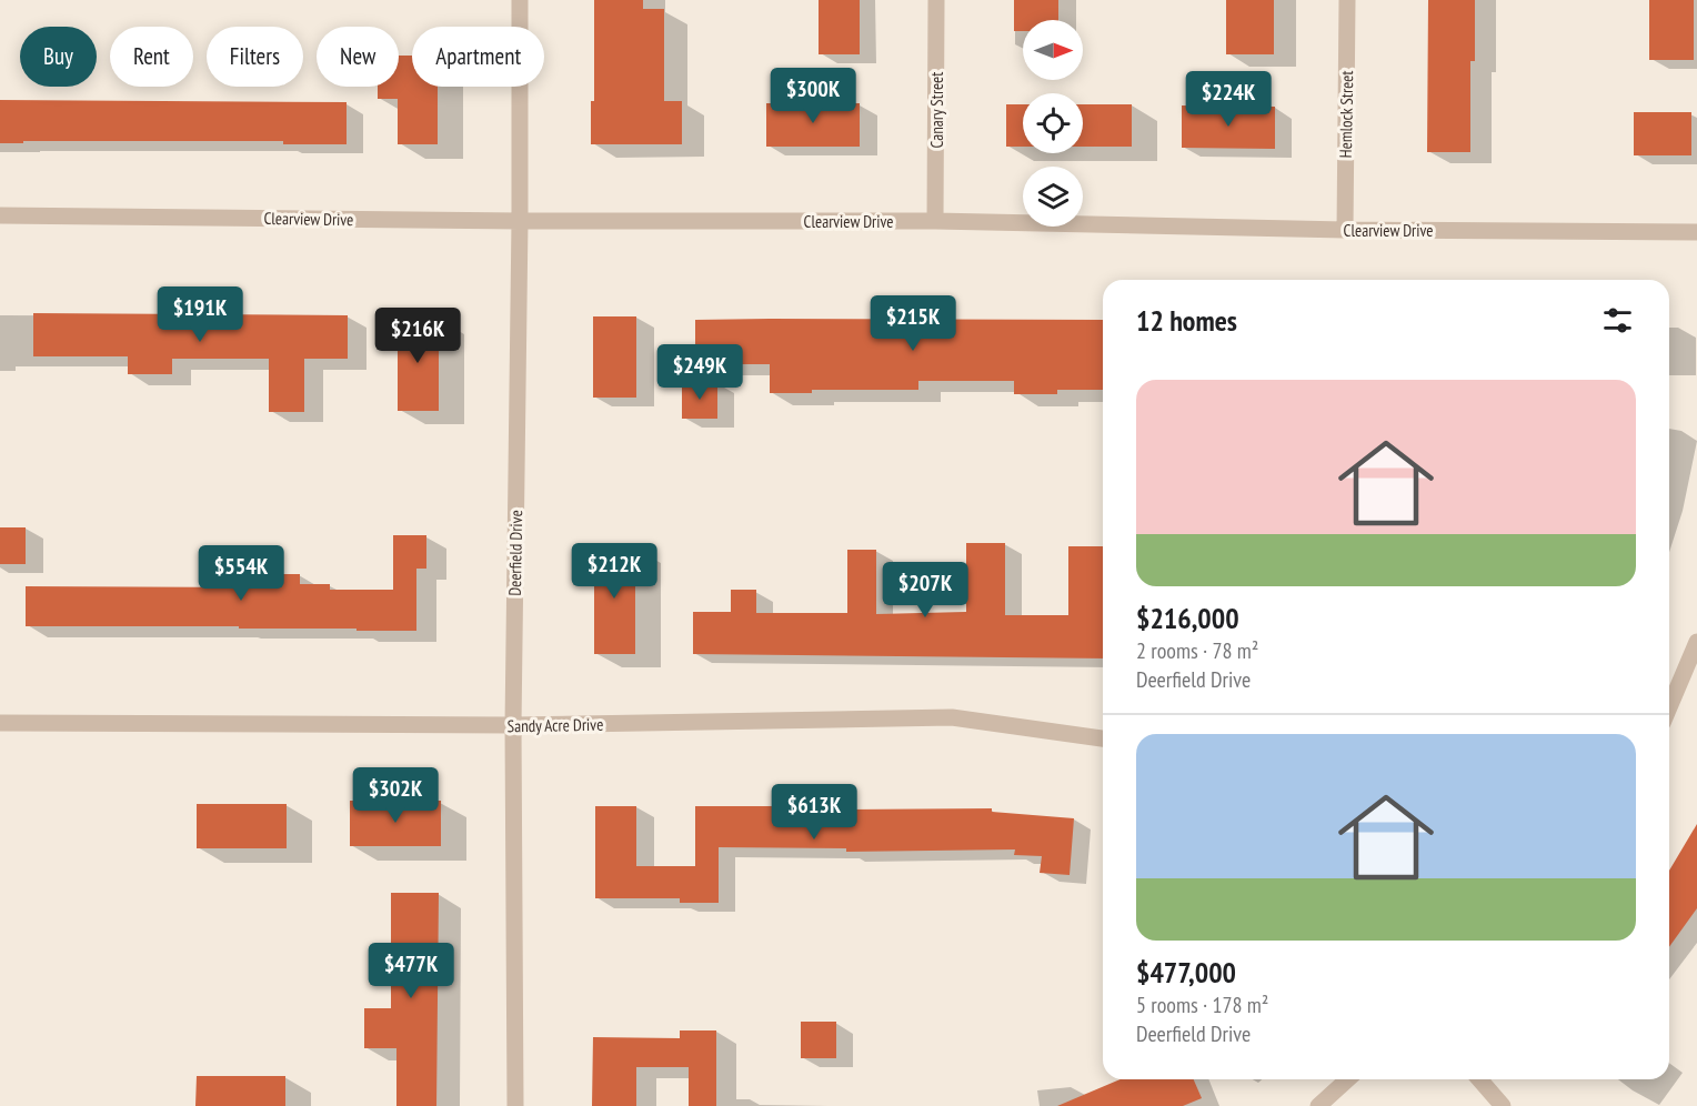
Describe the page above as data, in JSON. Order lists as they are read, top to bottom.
{
  "streets": {
    "street": [
      "Canary Street",
      "Hemlock Street",
      "Clearview Drive",
      "Deerfield Drive",
      "Sandy Acre Drive"
    ]
  },
  "crossings": [
    ["Canary Street", "Clearview Drive"],
    ["Hemlock Street", "Clearview Drive"],
    ["Clearview Drive", "Deerfield Drive"],
    ["Deerfield Drive", "Sandy Acre Drive"]
  ],
  "north": "right",
  "page": {
    "chip": [
      "Buy",
      "Rent",
      "Filters",
      "New",
      "Apartment"
    ],
    "price": [
      "$300K",
      "$224K",
      "$191K",
      "$215K",
      "$216K",
      "$249K",
      "$212K",
      "$554K",
      "$207K",
      "$302K",
      "$613K",
      "$477K"
    ],
    "heading": "12 homes",
    "list": [
      {
        "name": "$216,000",
        "note": "2 rooms · 78 m² · Deerfield Drive"
      },
      {
        "name": "$477,000",
        "note": "5 rooms · 178 m² · Deerfield Drive"
      }
    ]
  }
}
